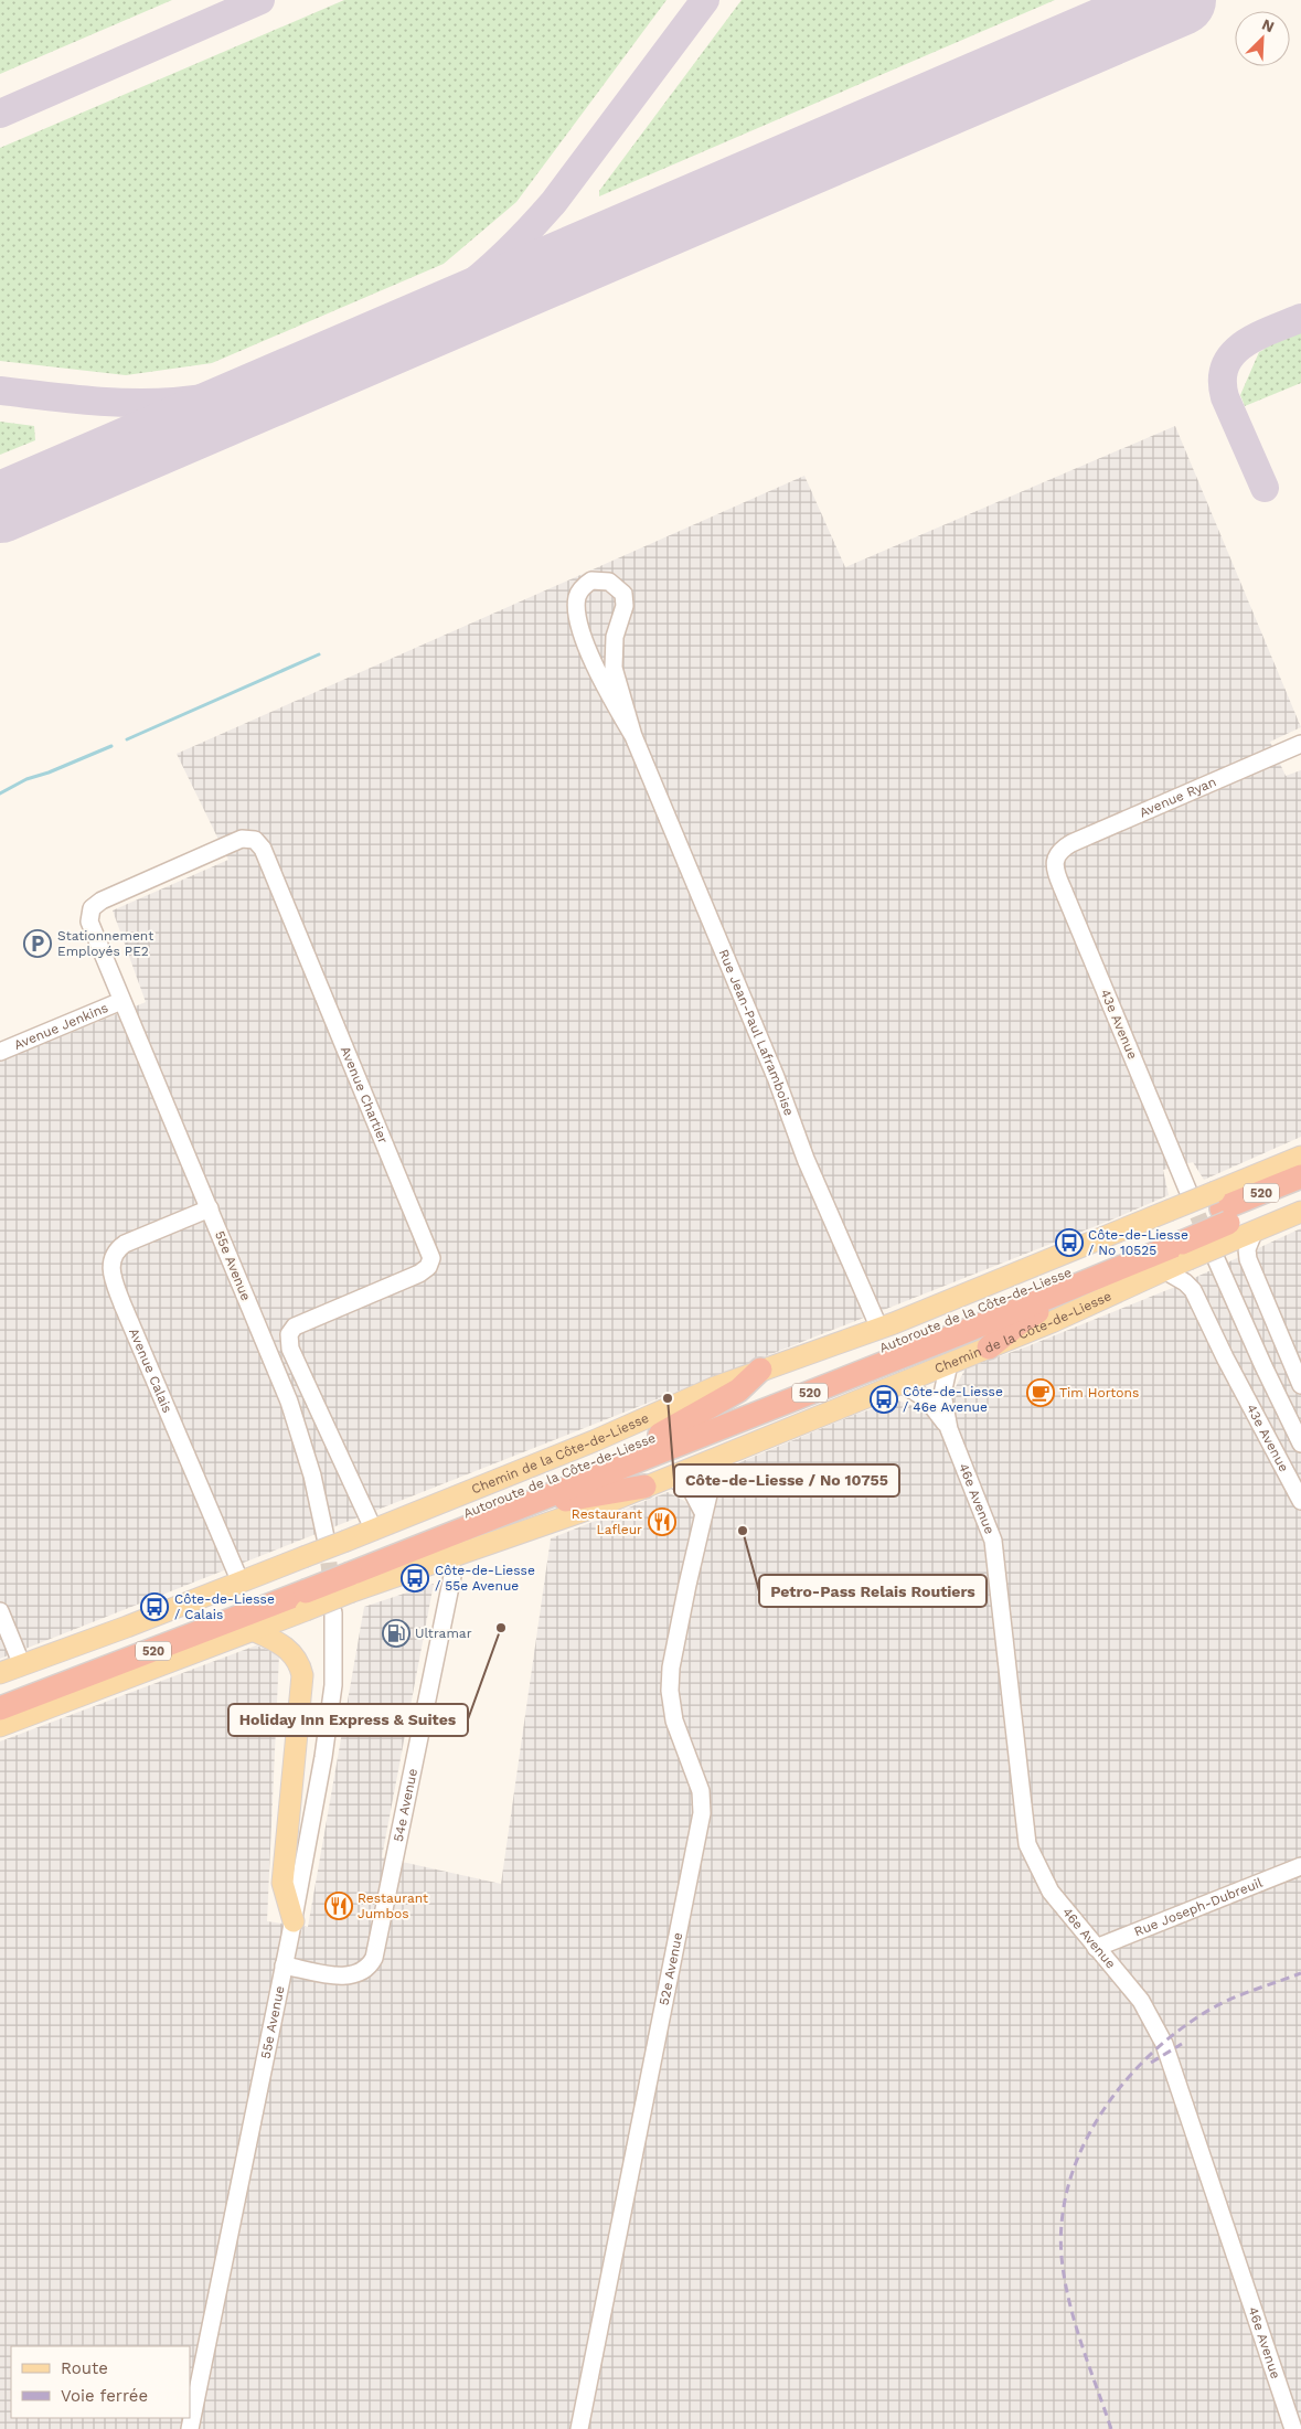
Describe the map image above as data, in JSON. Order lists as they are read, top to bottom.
{
  "streets": {
    "highway": ["520", "Autoroute de la Côte-de-Liesse"],
    "main road": ["Chemin de la Côte-de-Liesse"],
    "street": [
      "Avenue Ryan",
      "43e Avenue",
      "Avenue Jenkins",
      "Rue Jean-Paul Laframboise",
      "Avenue Chartier",
      "55e Avenue",
      "Avenue Calais",
      "46e Avenue",
      "54e Avenue",
      "Rue Joseph-Dubreuil",
      "52e Avenue"
    ]
  },
  "crossings": [
    ["Avenue Ryan", "43e Avenue"],
    ["43e Avenue", "Chemin de la Côte-de-Liesse"],
    ["Avenue Jenkins", "Avenue Chartier"],
    ["Avenue Jenkins", "55e Avenue"],
    ["Rue Jean-Paul Laframboise", "Chemin de la Côte-de-Liesse"],
    ["Avenue Chartier", "55e Avenue"],
    ["Avenue Chartier", "Chemin de la Côte-de-Liesse"],
    ["55e Avenue", "Avenue Calais"],
    ["55e Avenue", "54e Avenue"],
    ["Autoroute de la Côte-de-Liesse", "Chemin de la Côte-de-Liesse"],
    ["Chemin de la Côte-de-Liesse", "Avenue Calais"],
    ["Chemin de la Côte-de-Liesse", "46e Avenue"],
    ["Chemin de la Côte-de-Liesse", "54e Avenue"],
    ["Chemin de la Côte-de-Liesse", "52e Avenue"],
    ["46e Avenue", "Rue Joseph-Dubreuil"]
  ],
  "places": {
    "parking": ["Stationnement Employés PE2"],
    "bus stop": [
      "Côte-de-Liesse / No 10525",
      "Côte-de-Liesse / 46e Avenue",
      "Côte-de-Liesse / 55e Avenue",
      "Côte-de-Liesse / Calais"
    ],
    "cafe": ["Tim Hortons"],
    "other": ["Côte-de-Liesse / No 10755", "Petro-Pass Relais Routiers", "Holiday Inn Express & Suites"],
    "restaurant": ["Restaurant Lafleur", "Restaurant Jumbos"],
    "fuel station": ["Ultramar"]
  },
  "legend": ["Route", "Voie ferrée"],
  "north": "top right"
}
